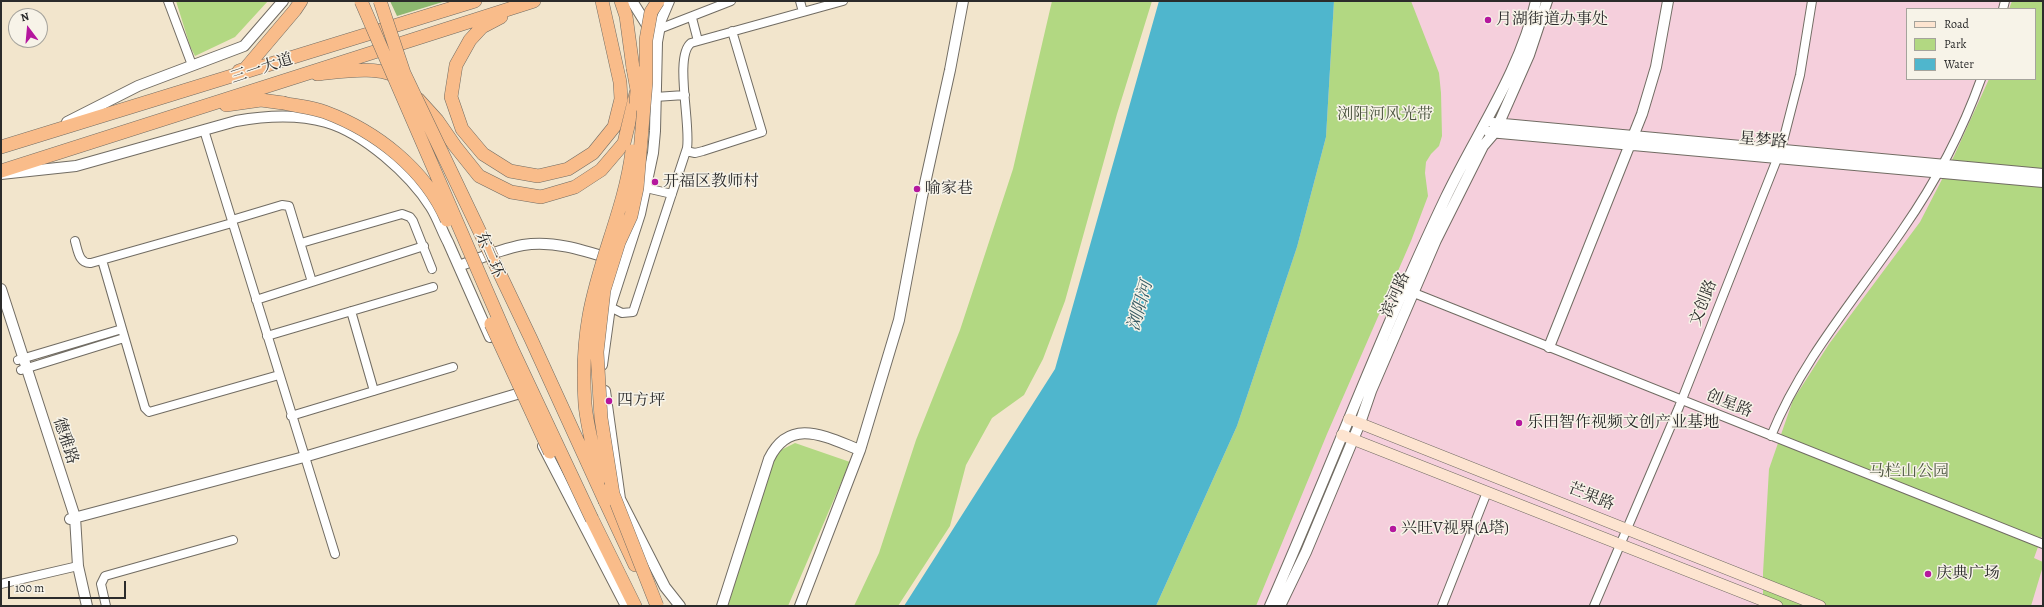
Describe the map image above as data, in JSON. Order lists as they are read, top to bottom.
{
  "streets": {
    "highway": ["三一大道", "东二环"],
    "main road": ["芒果路"],
    "street": [
      "星梦路",
      "滨河路",
      "文创路",
      "创星路",
      "德雅路"
    ]
  },
  "crossings": [
    ["星梦路", "滨河路"],
    ["星梦路", "文创路"],
    ["滨河路", "创星路"],
    ["滨河路", "芒果路"],
    ["文创路", "创星路"],
    ["文创路", "芒果路"]
  ],
  "water": ["浏阳河"],
  "parks": ["浏阳河风光带", "马栏山公园"],
  "places": [
    "月湖街道办事处",
    "开福区教师村",
    "喻家巷",
    "四方坪",
    "乐田智作视频文创产业基地",
    "兴旺V视界(A塔)",
    "庆典广场"
  ],
  "legend": ["Road", "Park", "Water"],
  "scale_bar": "100 m",
  "north": "top"
}
